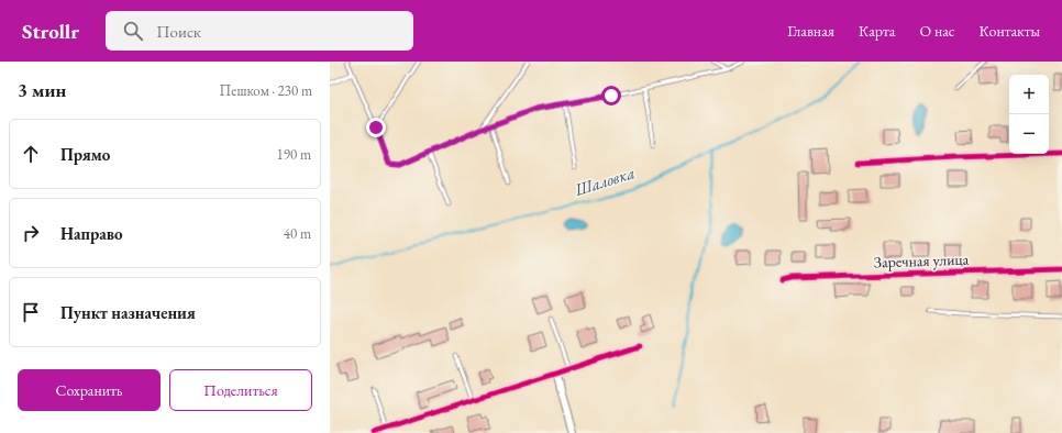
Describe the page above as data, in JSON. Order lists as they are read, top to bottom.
{
  "streets": {
    "street": ["Заречная улица"]
  },
  "water": ["Шаловка"],
  "page": {
    "header": "Strollr",
    "search": "Поиск",
    "nav": [
      "Главная",
      "Карта",
      "О нас",
      "Контакты"
    ],
    "heading": ["3 мин", "Пешком · 230 m"],
    "map_buttons": ["+", "−"],
    "list": [
      ["Прямо", "190 m"],
      ["Направо", "40 m"],
      "Пункт назначения"
    ],
    "buttons": ["Сохранить", "Поделиться"]
  }
}
